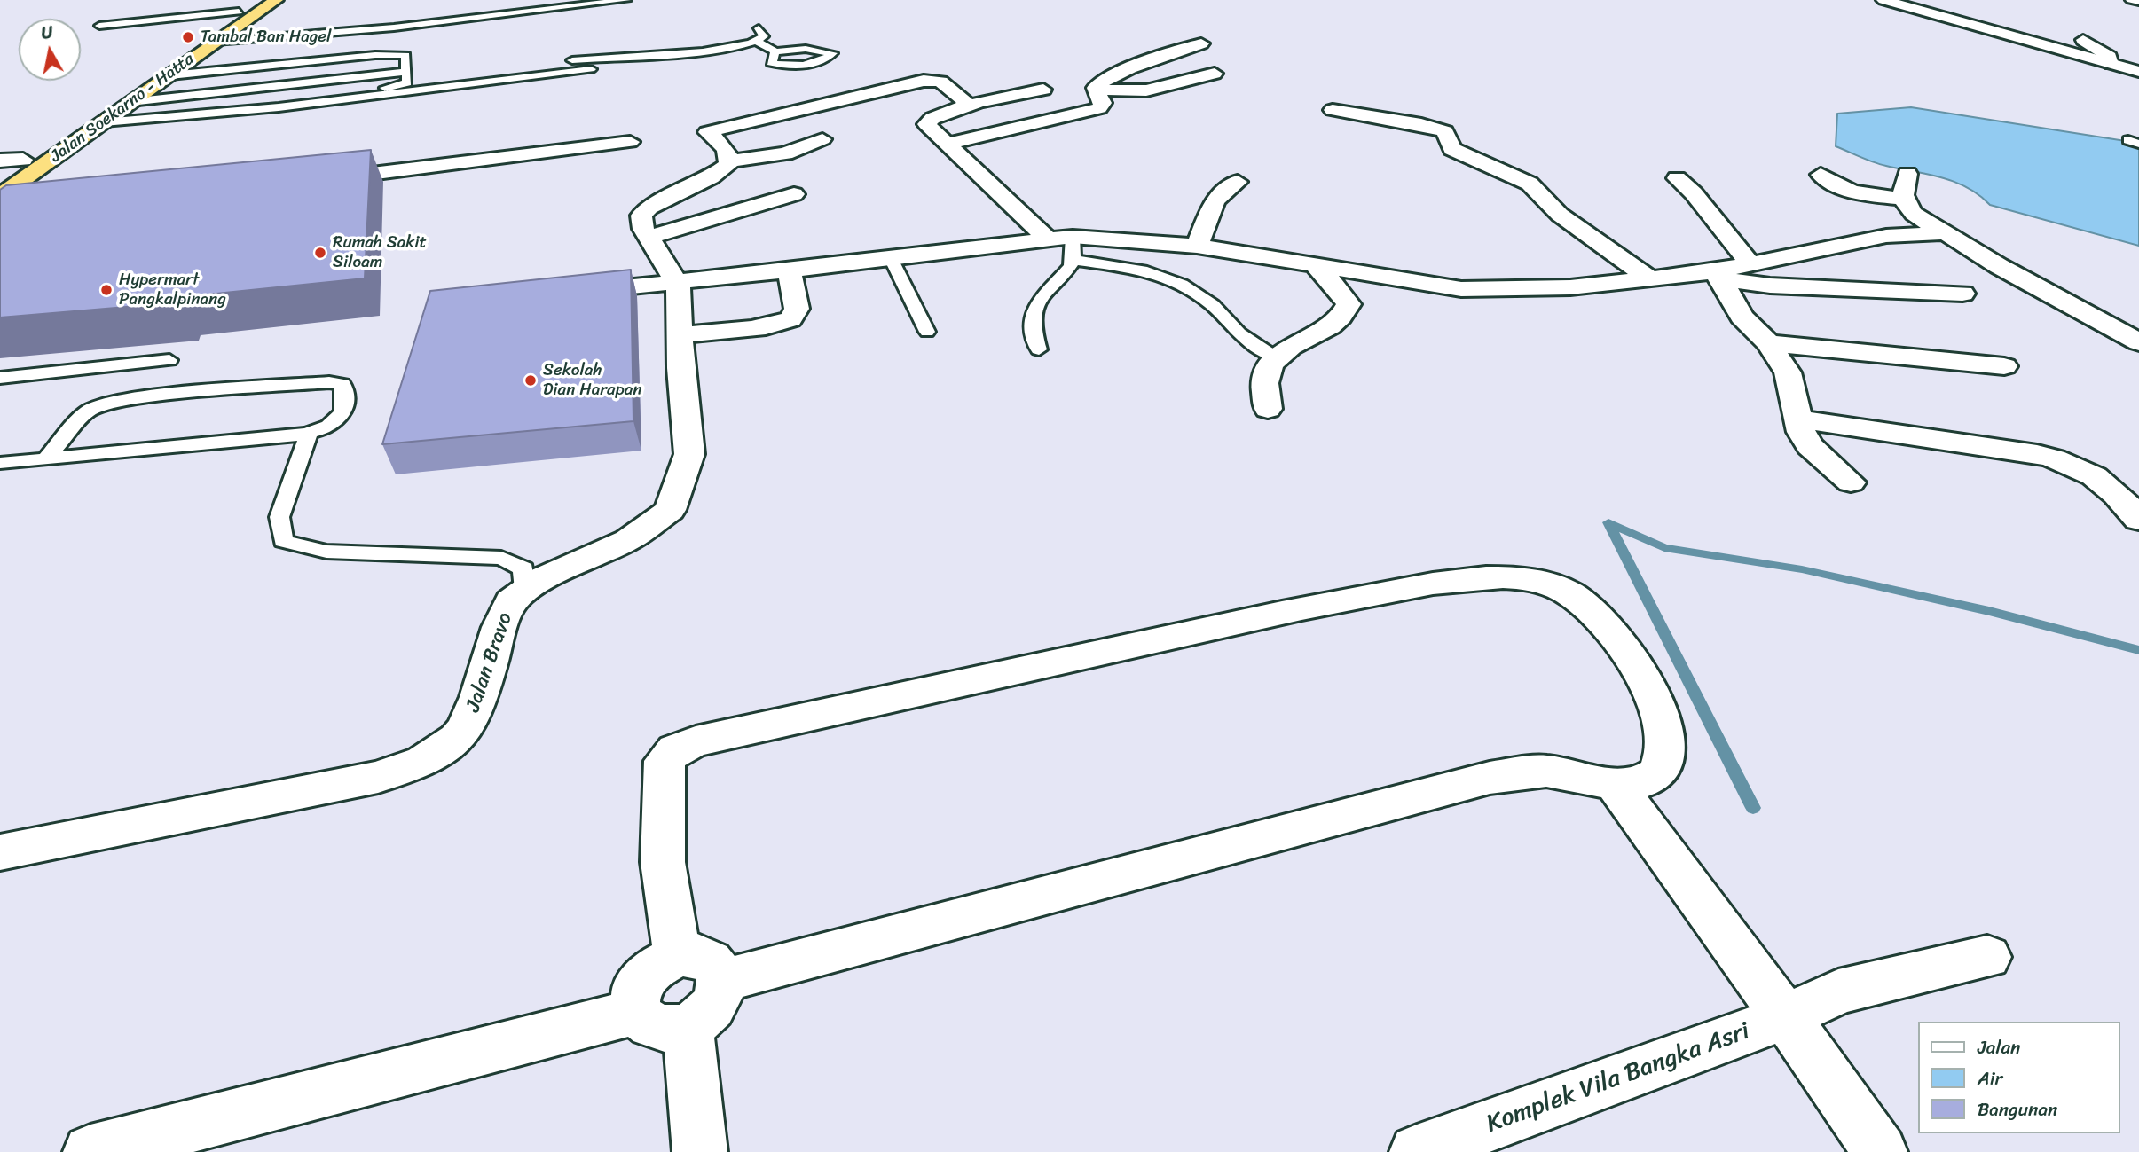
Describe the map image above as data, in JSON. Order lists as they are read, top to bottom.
{
  "streets": {
    "highway": ["Jalan Soekarno - Hatta"],
    "street": ["Jalan Bravo", "Komplek Vila Bangka Asri"]
  },
  "places": [
    "Tambal Ban Hagel",
    "Rumah Sakit Siloam",
    "Hypermart Pangkalpinang",
    "Sekolah Dian Harapan"
  ],
  "legend": ["Jalan", "Air", "Bangunan"],
  "north": "top"
}
